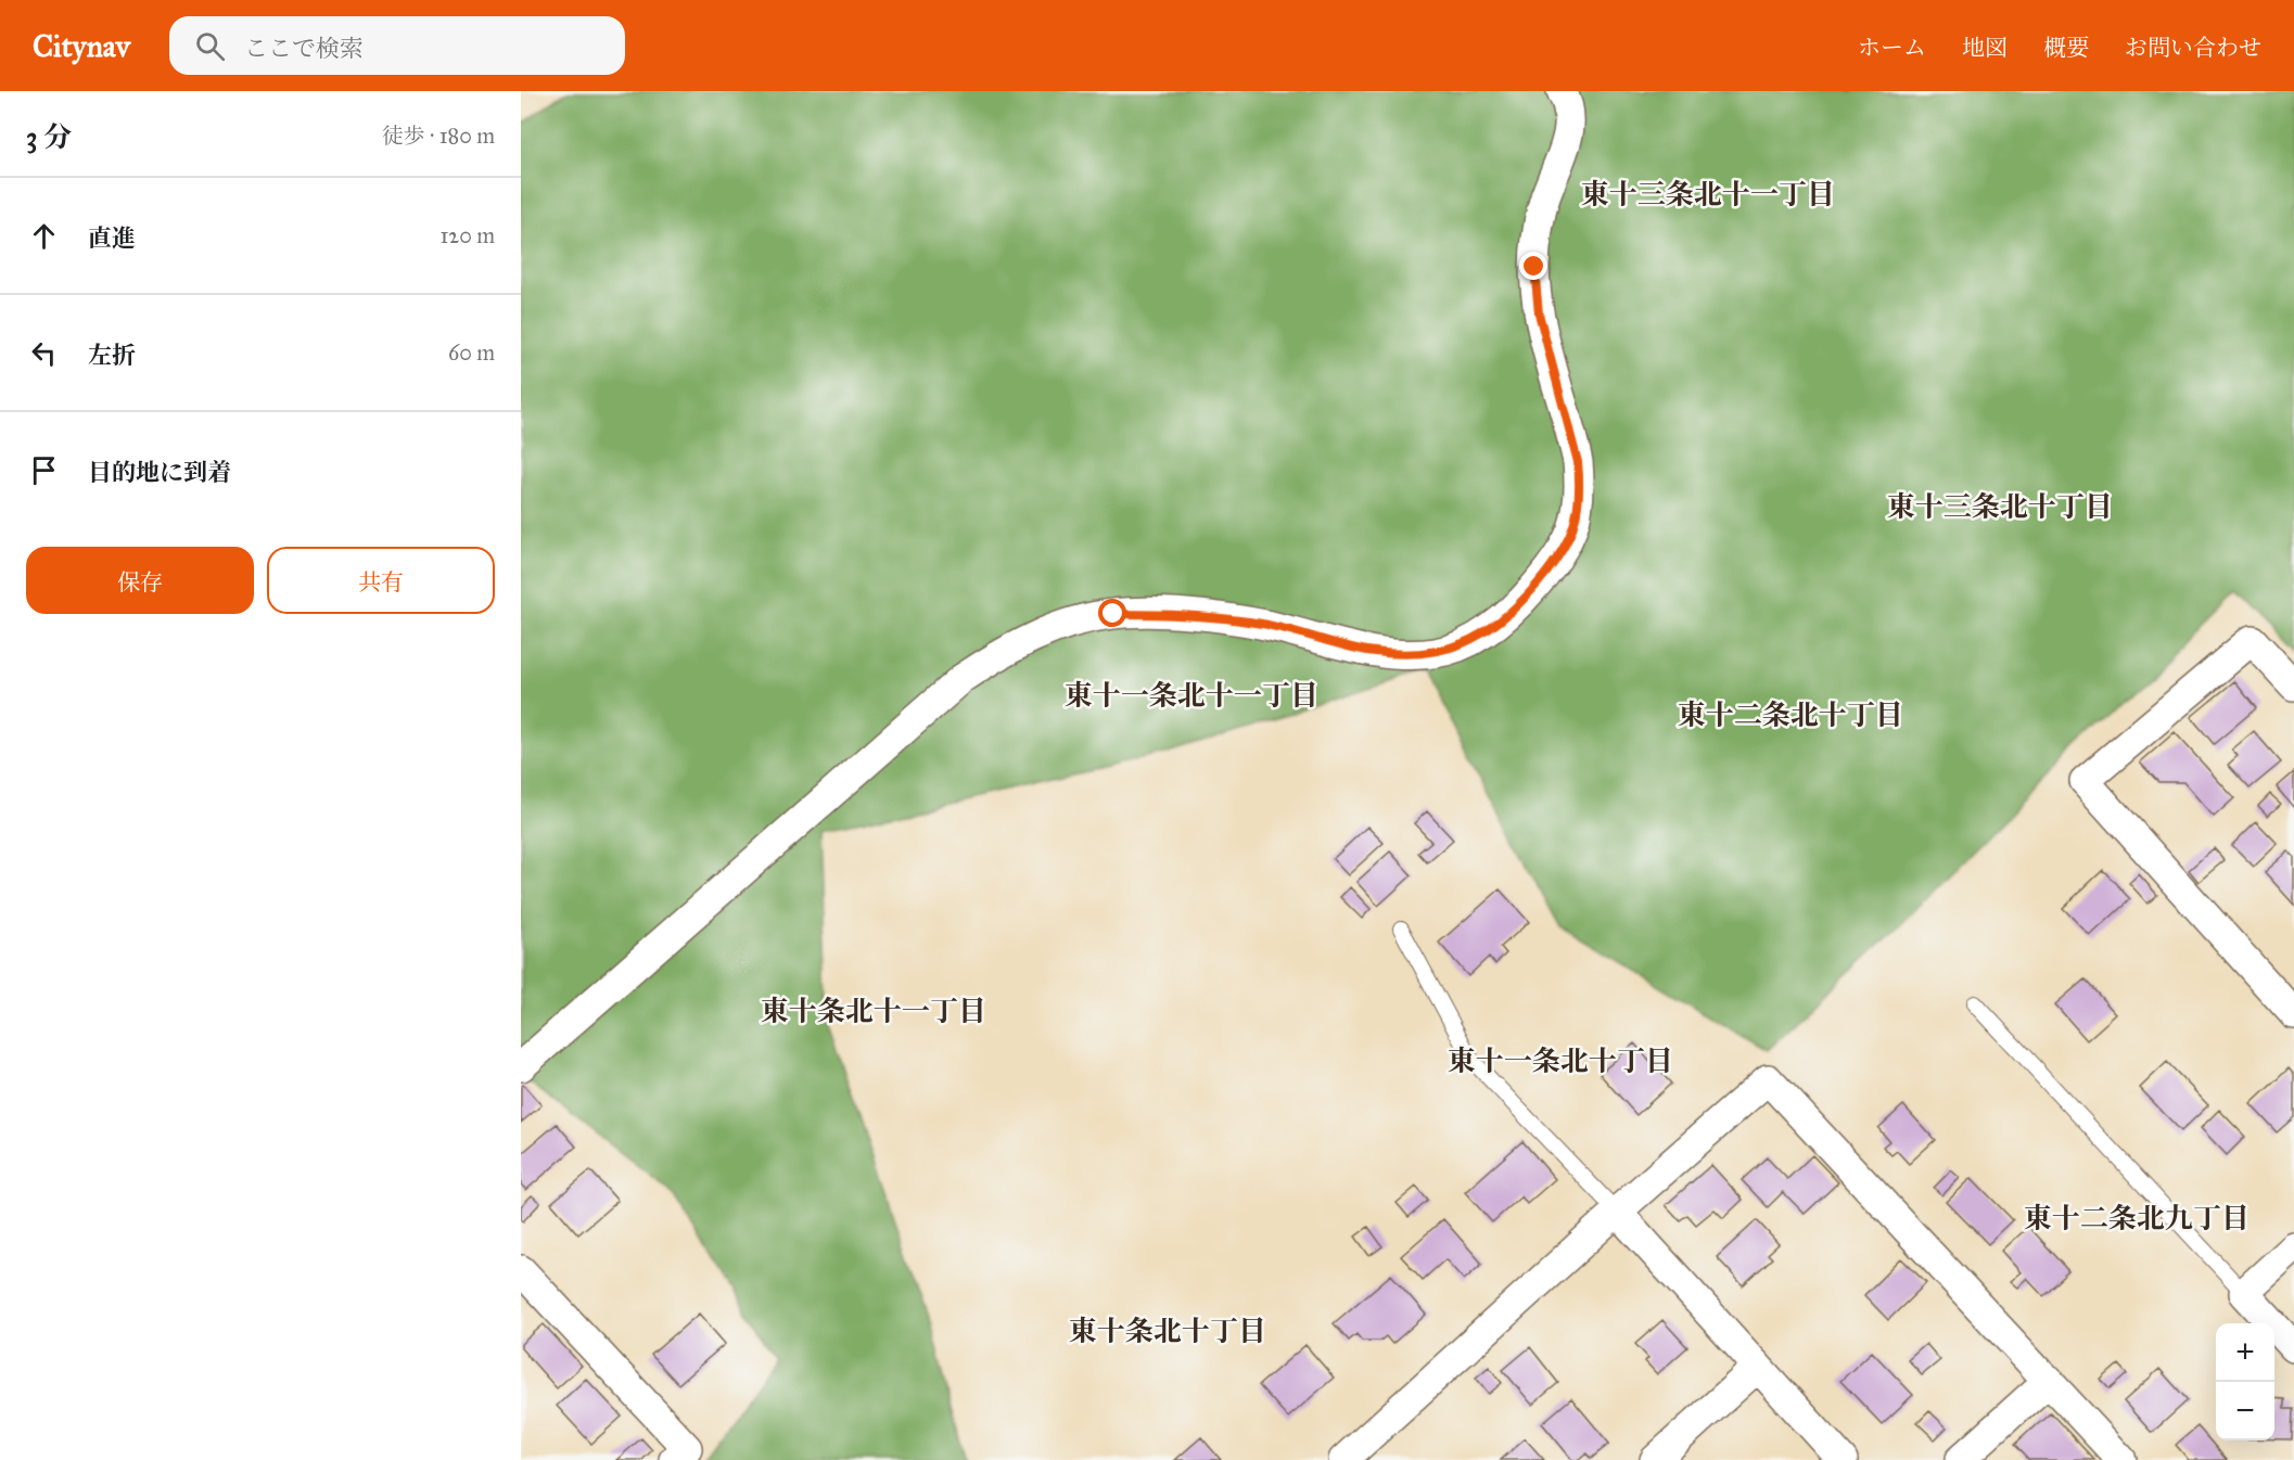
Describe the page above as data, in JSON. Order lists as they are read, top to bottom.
{
  "districts": [
    "東十三条北十一丁目",
    "東十三条北十丁目",
    "東十一条北十一丁目",
    "東十二条北十丁目",
    "東十条北十一丁目",
    "東十一条北十丁目",
    "東十二条北九丁目",
    "東十条北十丁目"
  ],
  "page": {
    "header": "Citynav",
    "search": "ここで検索",
    "nav": [
      "ホーム",
      "地図",
      "概要",
      "お問い合わせ"
    ],
    "heading": ["3 分", "徒歩 · 180 m"],
    "list": [
      ["直進", "120 m"],
      ["左折", "60 m"],
      "目的地に到着"
    ],
    "buttons": ["保存", "共有"],
    "map_buttons": ["+", "−"]
  }
}
